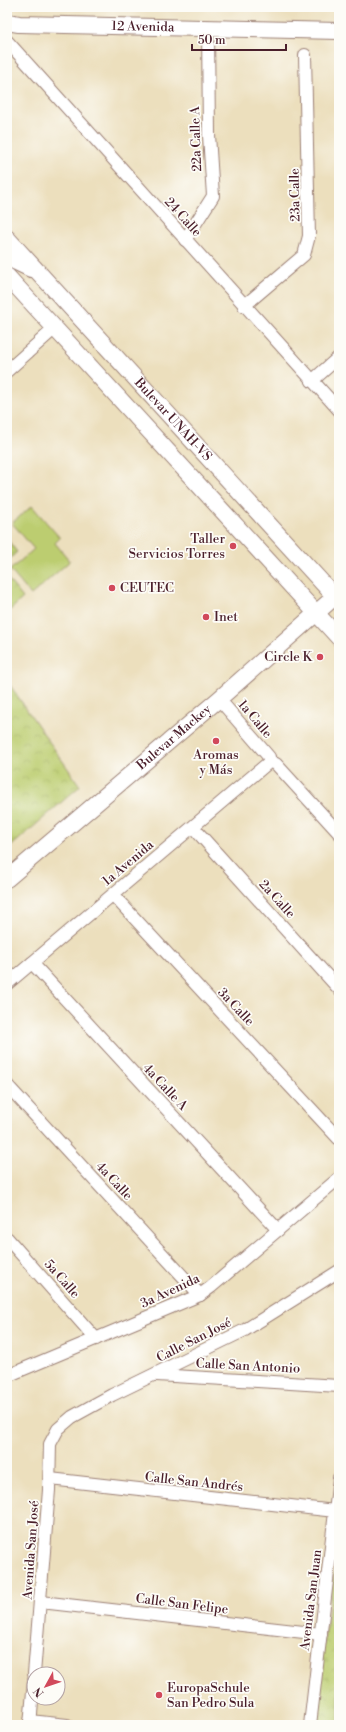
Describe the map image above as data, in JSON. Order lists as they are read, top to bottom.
{
  "streets": {
    "main road": ["12 Avenida", "Bulevar UNAH-VS", "Bulevar Mackey"],
    "street": [
      "22a Calle A",
      "23a Calle",
      "24 Calle",
      "1a Calle",
      "1a Avenida",
      "2a Calle",
      "3a Calle",
      "4a Calle A",
      "4a Calle",
      "5a Calle",
      "3a Avenida",
      "Calle San José",
      "Calle San Antonio",
      "Calle San Andrés",
      "Avenida San José",
      "Avenida San Juan",
      "Calle San Felipe"
    ]
  },
  "crossings": [
    ["12 Avenida", "22a Calle A"],
    ["22a Calle A", "24 Calle"],
    ["23a Calle", "24 Calle"],
    ["Bulevar UNAH-VS", "Bulevar Mackey"],
    ["1a Calle", "Bulevar Mackey"],
    ["1a Calle", "1a Avenida"],
    ["1a Avenida", "2a Calle"],
    ["1a Avenida", "3a Calle"],
    ["1a Avenida", "4a Calle A"],
    ["4a Calle A", "3a Avenida"],
    ["4a Calle", "3a Avenida"],
    ["5a Calle", "3a Avenida"],
    ["Calle San José", "Calle San Antonio"],
    ["Calle San José", "Avenida San José"],
    ["Calle San Andrés", "Avenida San José"],
    ["Calle San Andrés", "Avenida San Juan"],
    ["Avenida San José", "Calle San Felipe"],
    ["Avenida San Juan", "Calle San Felipe"]
  ],
  "places": [
    "Taller Servicios Torres",
    "CEUTEC",
    "Inet",
    "Circle K",
    "Aromas y Más",
    "EuropaSchule San Pedro Sula"
  ],
  "scale_bar": "50 m",
  "north": "bottom left"
}
